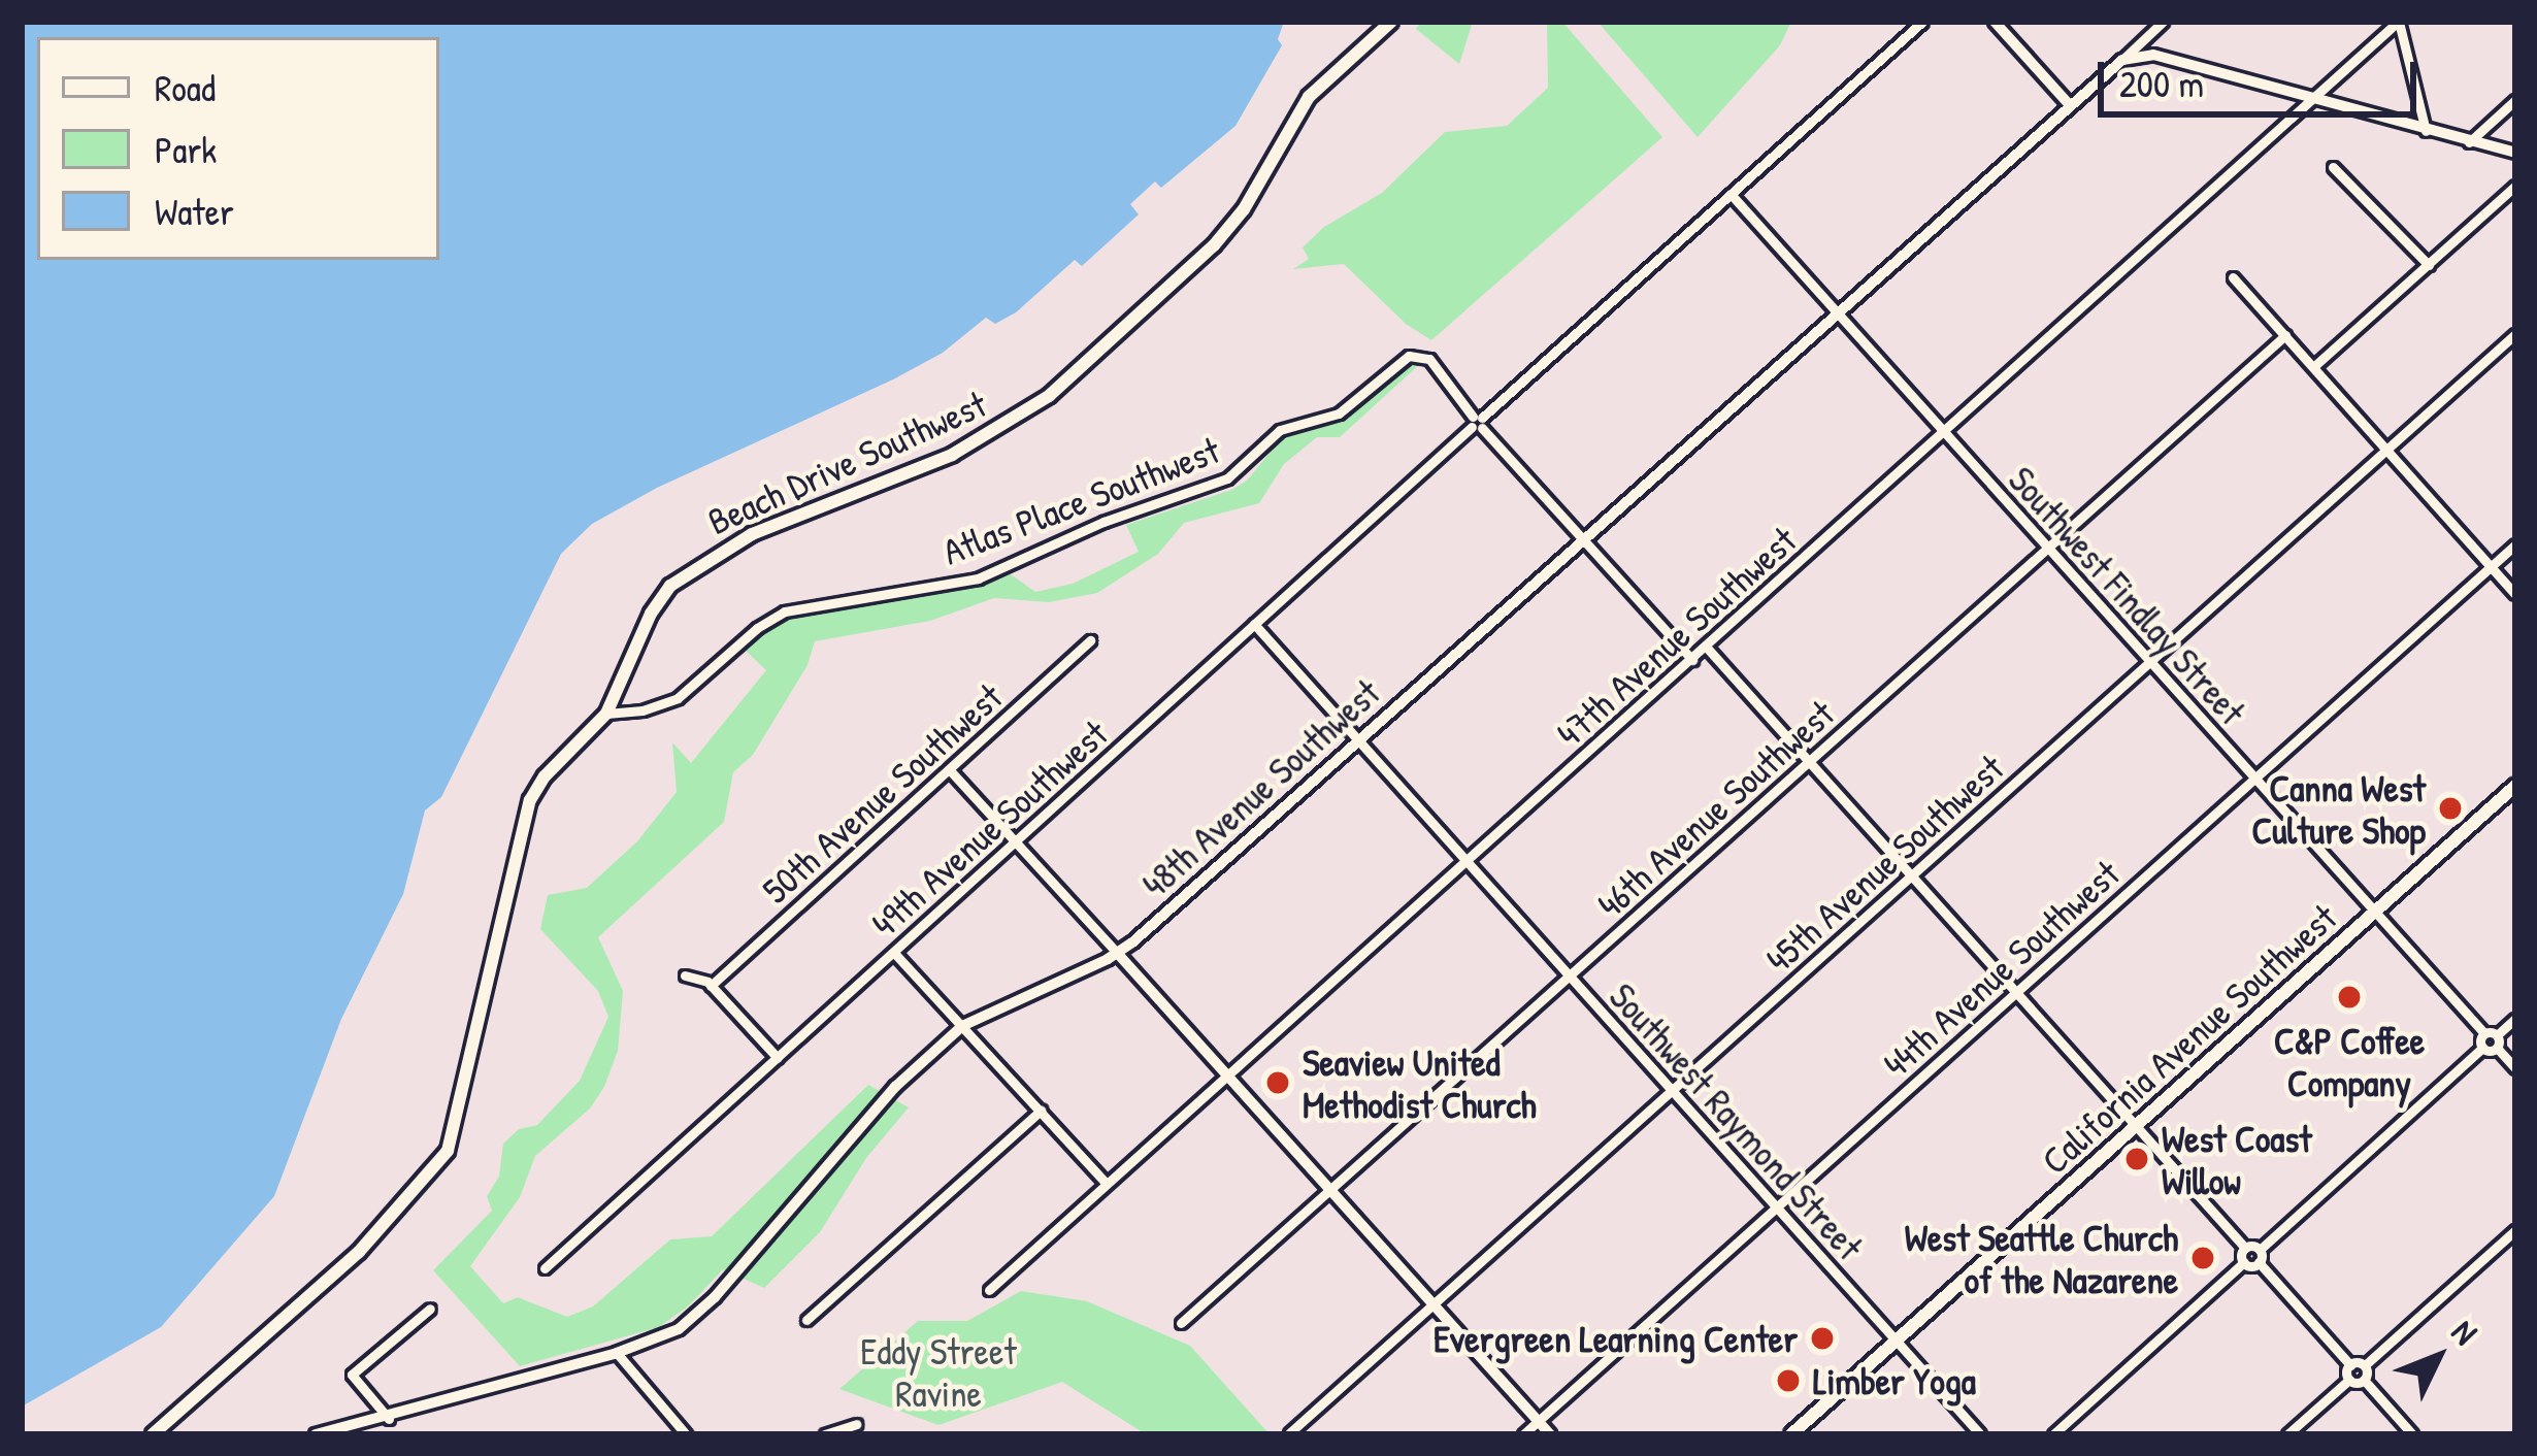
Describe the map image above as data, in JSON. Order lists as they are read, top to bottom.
{
  "streets": {
    "main road": ["Beach Drive Southwest", "California Avenue Southwest"],
    "street": [
      "Atlas Place Southwest",
      "Southwest Findlay Street",
      "47th Avenue Southwest",
      "48th Avenue Southwest",
      "50th Avenue Southwest",
      "46th Avenue Southwest",
      "49th Avenue Southwest",
      "45th Avenue Southwest",
      "44th Avenue Southwest",
      "Southwest Raymond Street"
    ]
  },
  "crossings": [
    ["Beach Drive Southwest", "Atlas Place Southwest"],
    ["Atlas Place Southwest", "49th Avenue Southwest"],
    ["Southwest Findlay Street", "47th Avenue Southwest"],
    ["Southwest Findlay Street", "48th Avenue Southwest"],
    ["Southwest Findlay Street", "46th Avenue Southwest"],
    ["Southwest Findlay Street", "49th Avenue Southwest"],
    ["Southwest Findlay Street", "45th Avenue Southwest"],
    ["Southwest Findlay Street", "44th Avenue Southwest"],
    ["Southwest Findlay Street", "California Avenue Southwest"],
    ["47th Avenue Southwest", "Southwest Raymond Street"],
    ["48th Avenue Southwest", "Southwest Raymond Street"],
    ["46th Avenue Southwest", "Southwest Raymond Street"],
    ["49th Avenue Southwest", "Southwest Raymond Street"],
    ["45th Avenue Southwest", "Southwest Raymond Street"],
    ["44th Avenue Southwest", "Southwest Raymond Street"],
    ["California Avenue Southwest", "Southwest Raymond Street"]
  ],
  "parks": ["Eddy Street Ravine"],
  "places": [
    "Canna West Culture Shop",
    "C&P Coffee Company",
    "Seaview United Methodist Church",
    "West Coast Willow",
    "West Seattle Church of the Nazarene",
    "Evergreen Learning Center",
    "Limber Yoga"
  ],
  "legend": ["Road", "Park", "Water"],
  "scale_bar": "200 m",
  "north": "top right"
}
